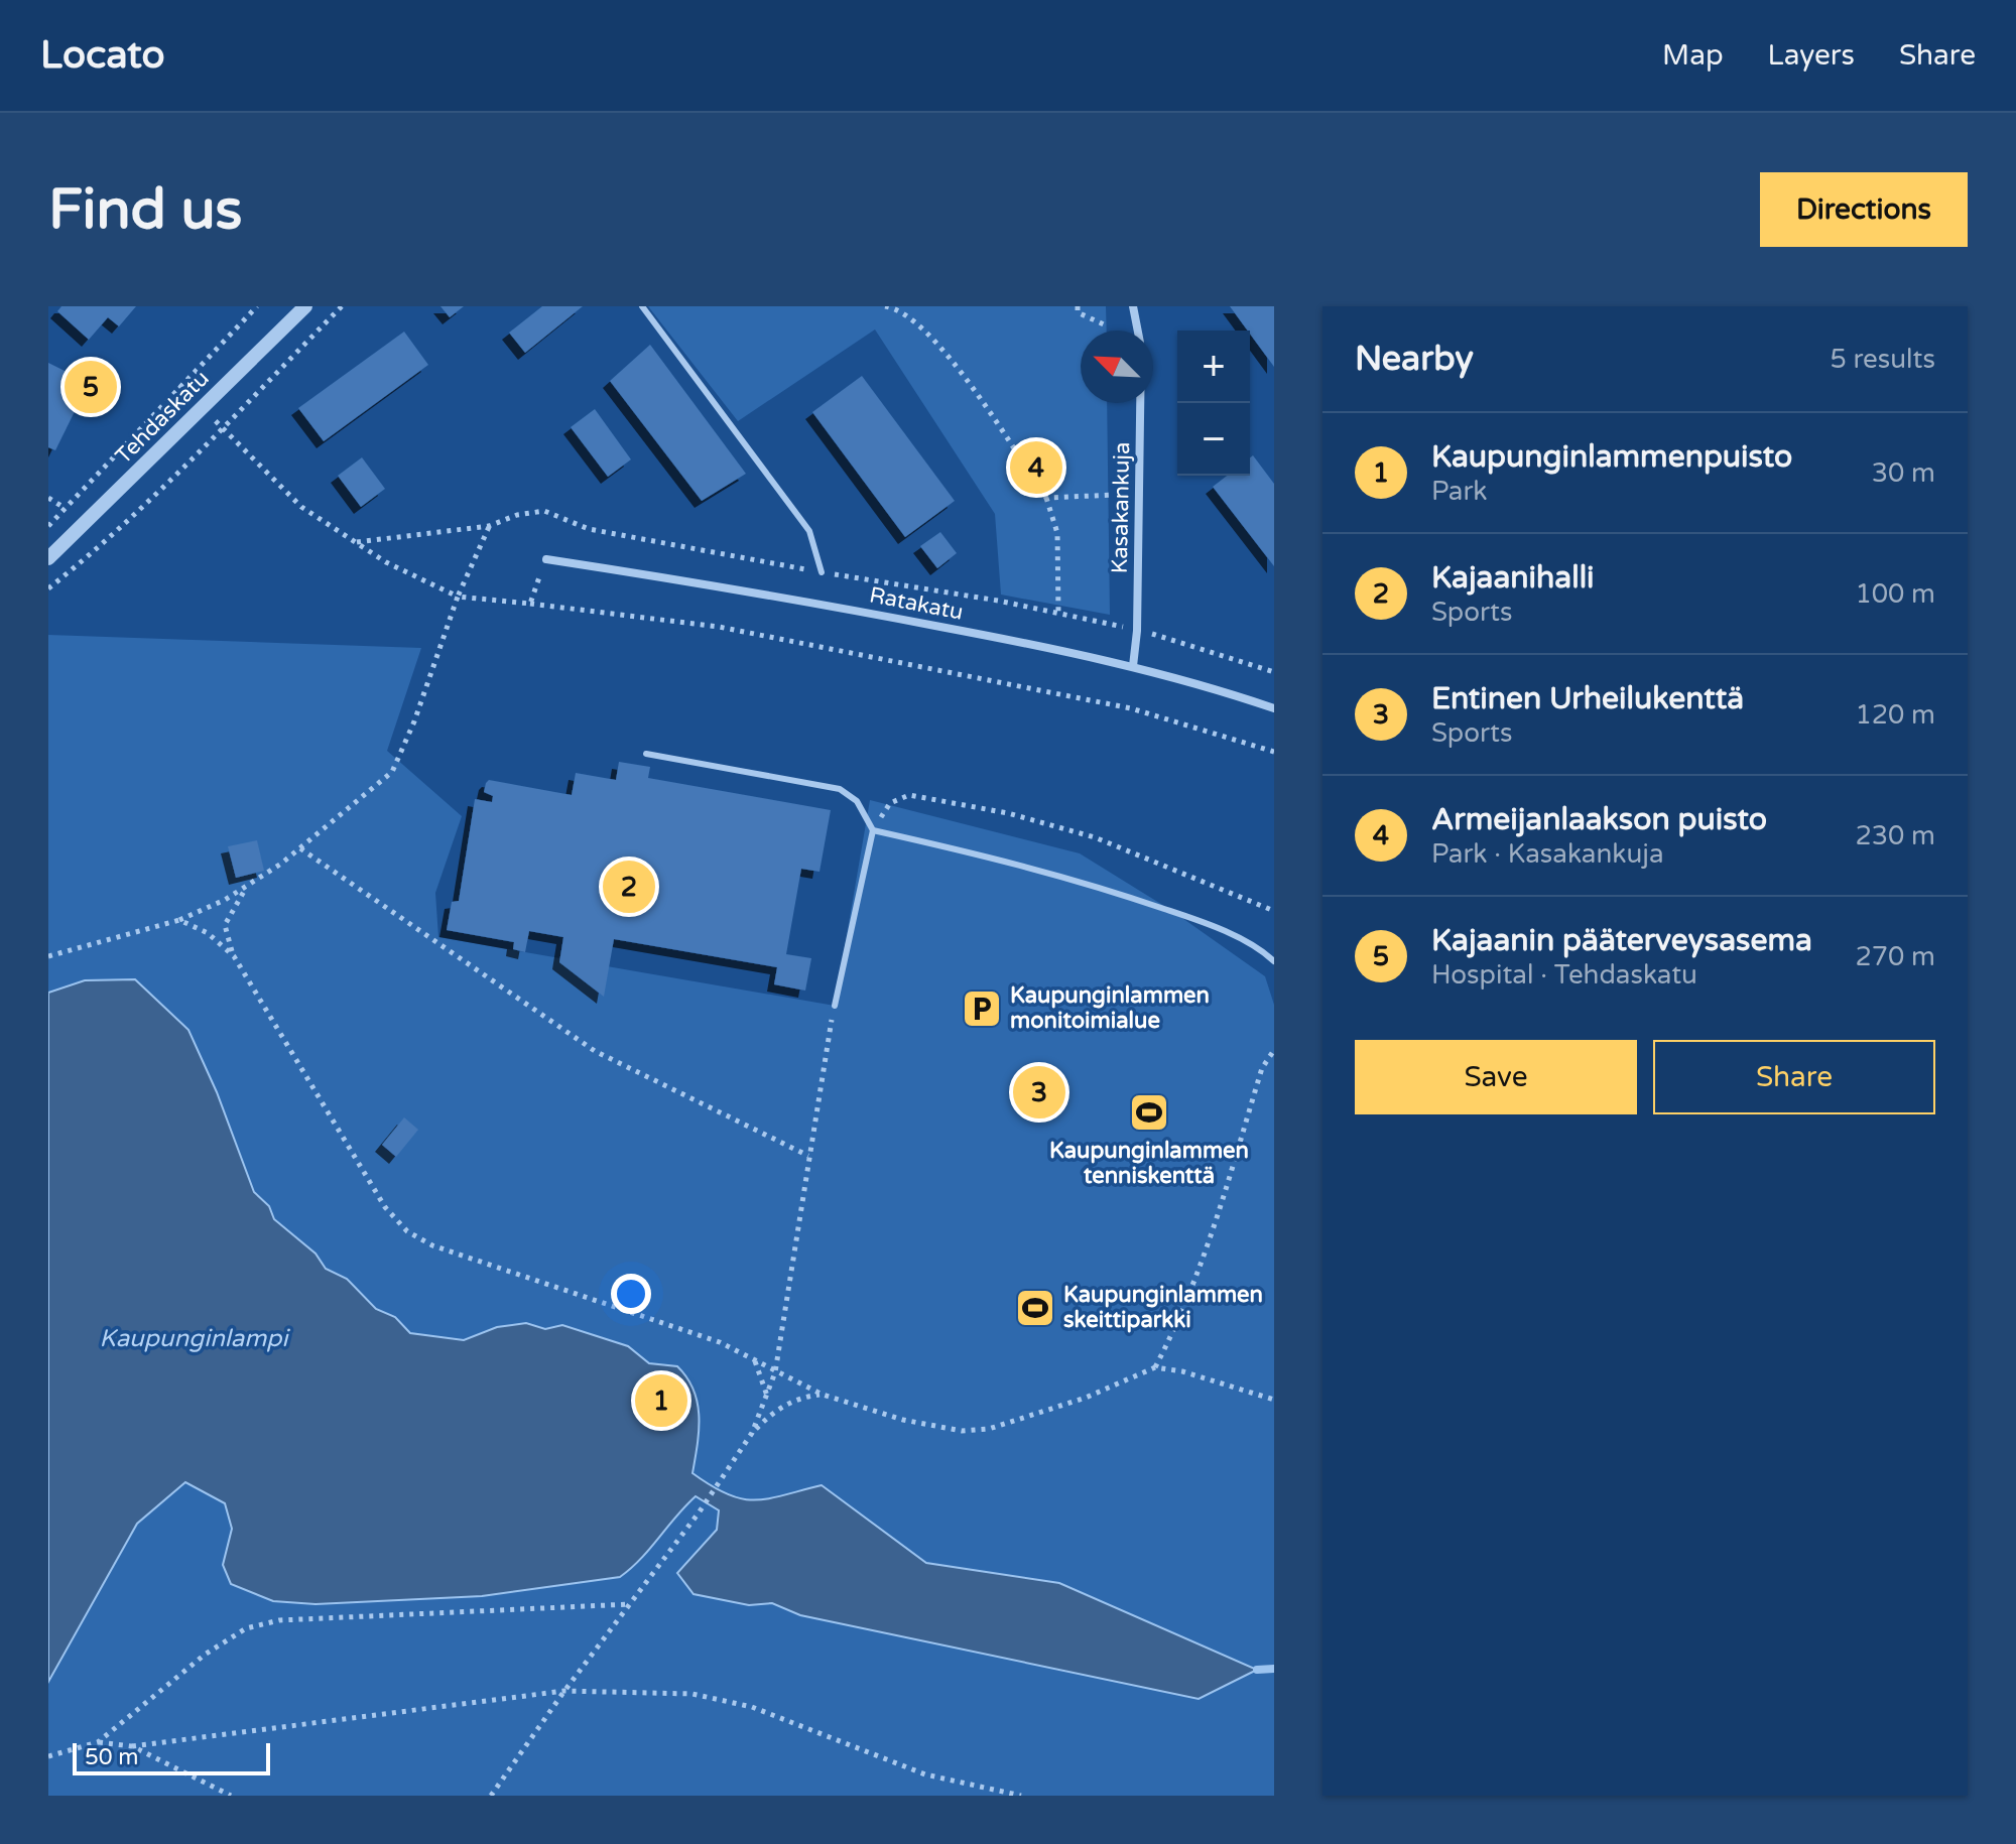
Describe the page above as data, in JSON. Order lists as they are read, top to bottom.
{
  "streets": {
    "street": ["Tehdaskatu", "Kasakankuja", "Ratakatu"]
  },
  "crossings": [
    ["Kasakankuja", "Ratakatu"]
  ],
  "water": ["Kaupunginlampi"],
  "places": {
    "parking": ["Kaupunginlammen monitoimialue"],
    "sports": ["Kaupunginlammen tenniskenttä", "Kaupunginlammen skeittiparkki"]
  },
  "scale_bar": "50 m",
  "north": "top left",
  "page": {
    "header": "Locato",
    "nav": ["Map", "Layers", "Share"],
    "buttons": [
      "Directions",
      ["Save", "Share"]
    ],
    "title": "Find us",
    "heading": ["Nearby", "5 results"],
    "map_buttons": ["+", "−"],
    "pins": [
      "5",
      "4",
      "2",
      "3",
      "1"
    ],
    "list": [
      {
        "mark": "1",
        "name": "Kaupunginlammenpuisto",
        "note": "Park",
        "value": "30 m"
      },
      {
        "mark": "2",
        "name": "Kajaanihalli",
        "note": "Sports",
        "value": "100 m"
      },
      {
        "mark": "3",
        "name": "Entinen Urheilukenttä",
        "note": "Sports",
        "value": "120 m"
      },
      {
        "mark": "4",
        "name": "Armeijanlaakson puisto",
        "note": "Park · Kasakankuja",
        "value": "230 m"
      },
      {
        "mark": "5",
        "name": "Kajaanin pääterveysasema",
        "note": "Hospital · Tehdaskatu",
        "value": "270 m"
      }
    ],
    "scale": "50 m"
  }
}
